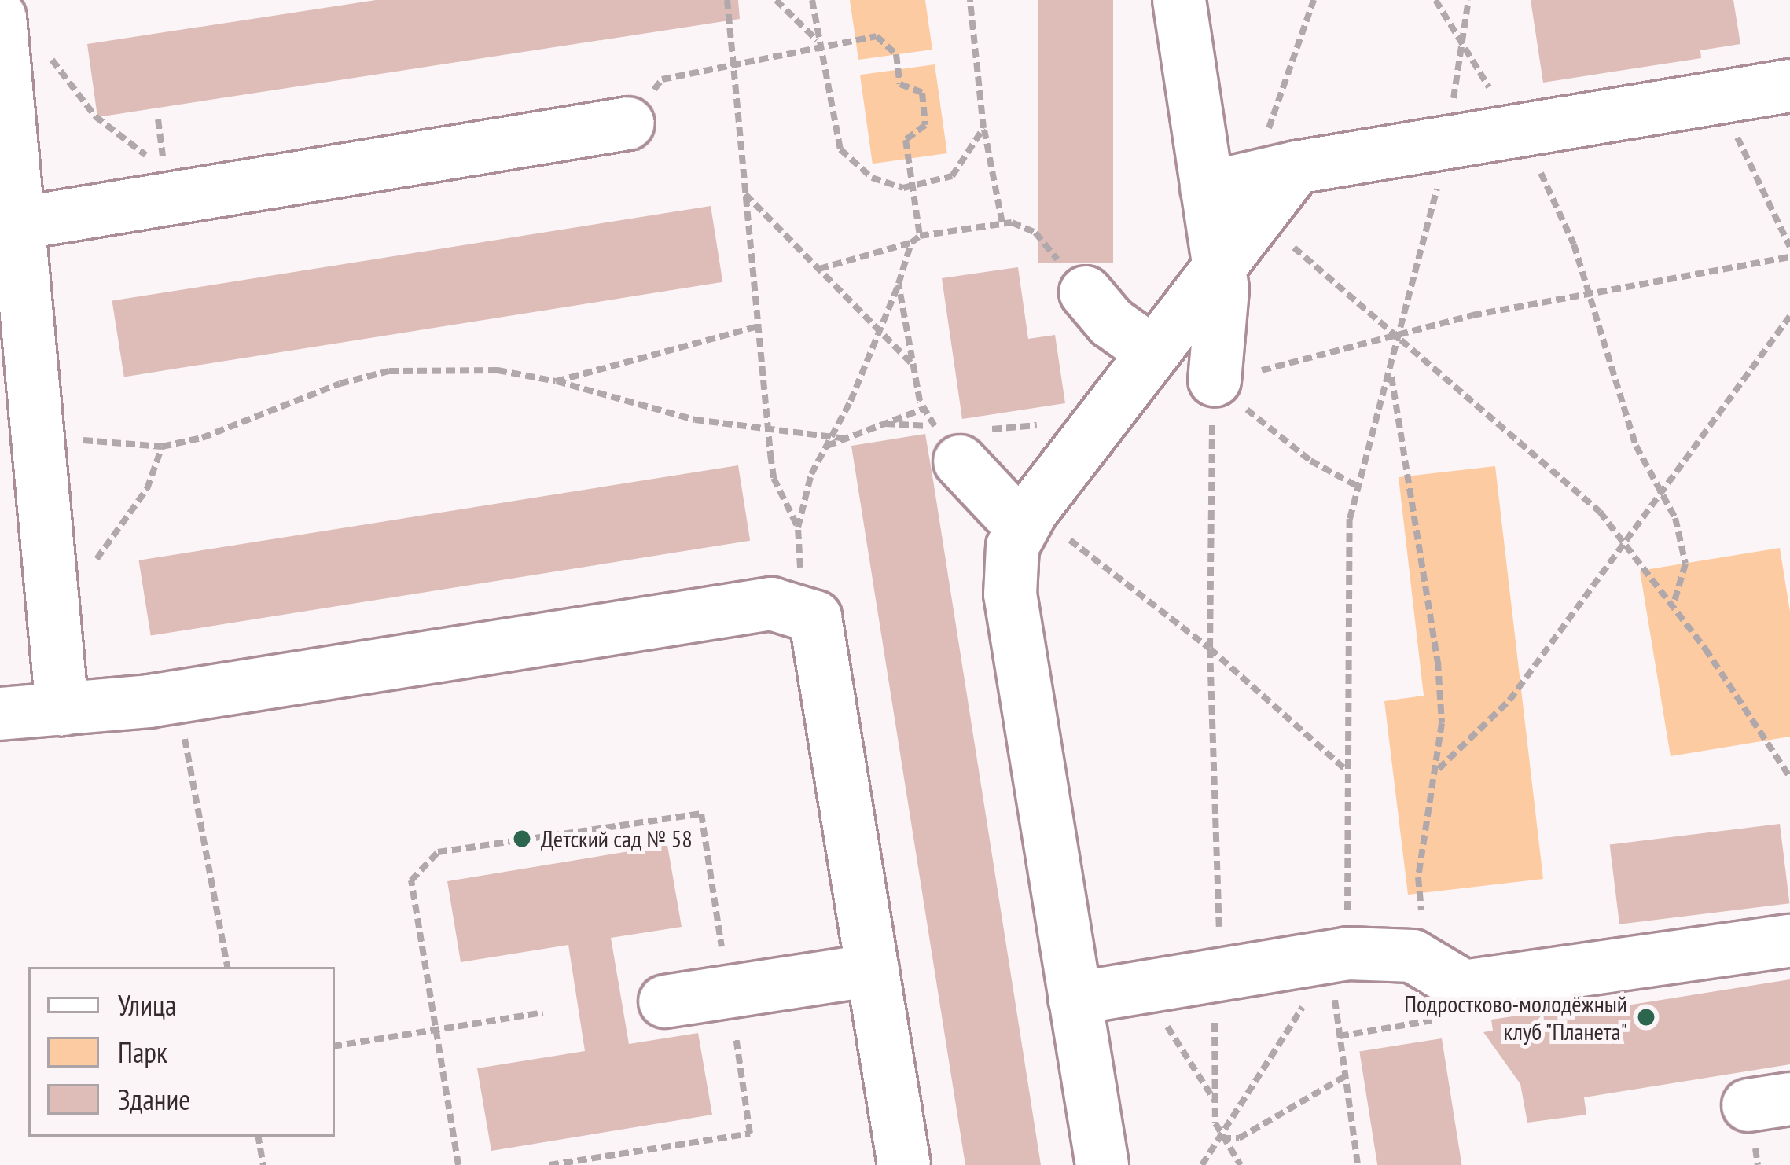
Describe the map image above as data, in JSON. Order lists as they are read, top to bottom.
{
  "places": ["Детский сад № 58", "Подростково-молодёжный клуб \"Планета\""],
  "legend": ["Улица", "Парк", "Здание"]
}
